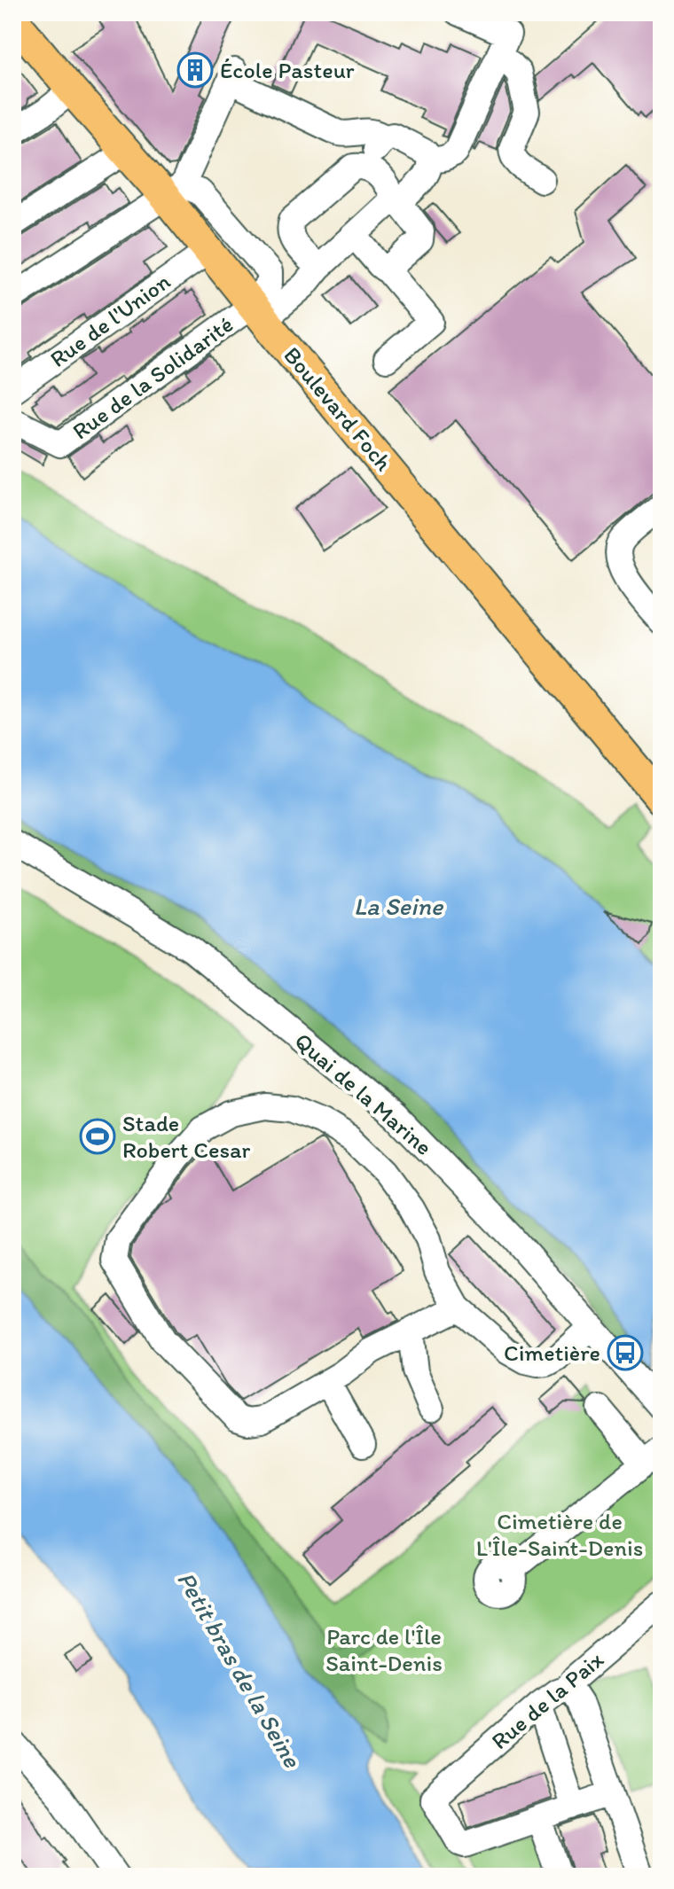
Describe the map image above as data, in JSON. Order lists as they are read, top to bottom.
{
  "streets": {
    "main road": ["Boulevard Foch"],
    "street": [
      "Rue de l'Union",
      "Rue de la Solidarité",
      "Quai de la Marine",
      "Rue de la Paix"
    ]
  },
  "crossings": [
    ["Rue de l'Union", "Boulevard Foch"],
    ["Rue de la Solidarité", "Boulevard Foch"]
  ],
  "water": ["La Seine", "Petit bras de la Seine"],
  "parks": ["Cimetière de L'Île-Saint-Denis", "Parc de l'Île Saint-Denis"],
  "places": {
    "building": ["École Pasteur"],
    "sports": ["Stade Robert Cesar"],
    "bus stop": ["Cimetière"]
  }
}
